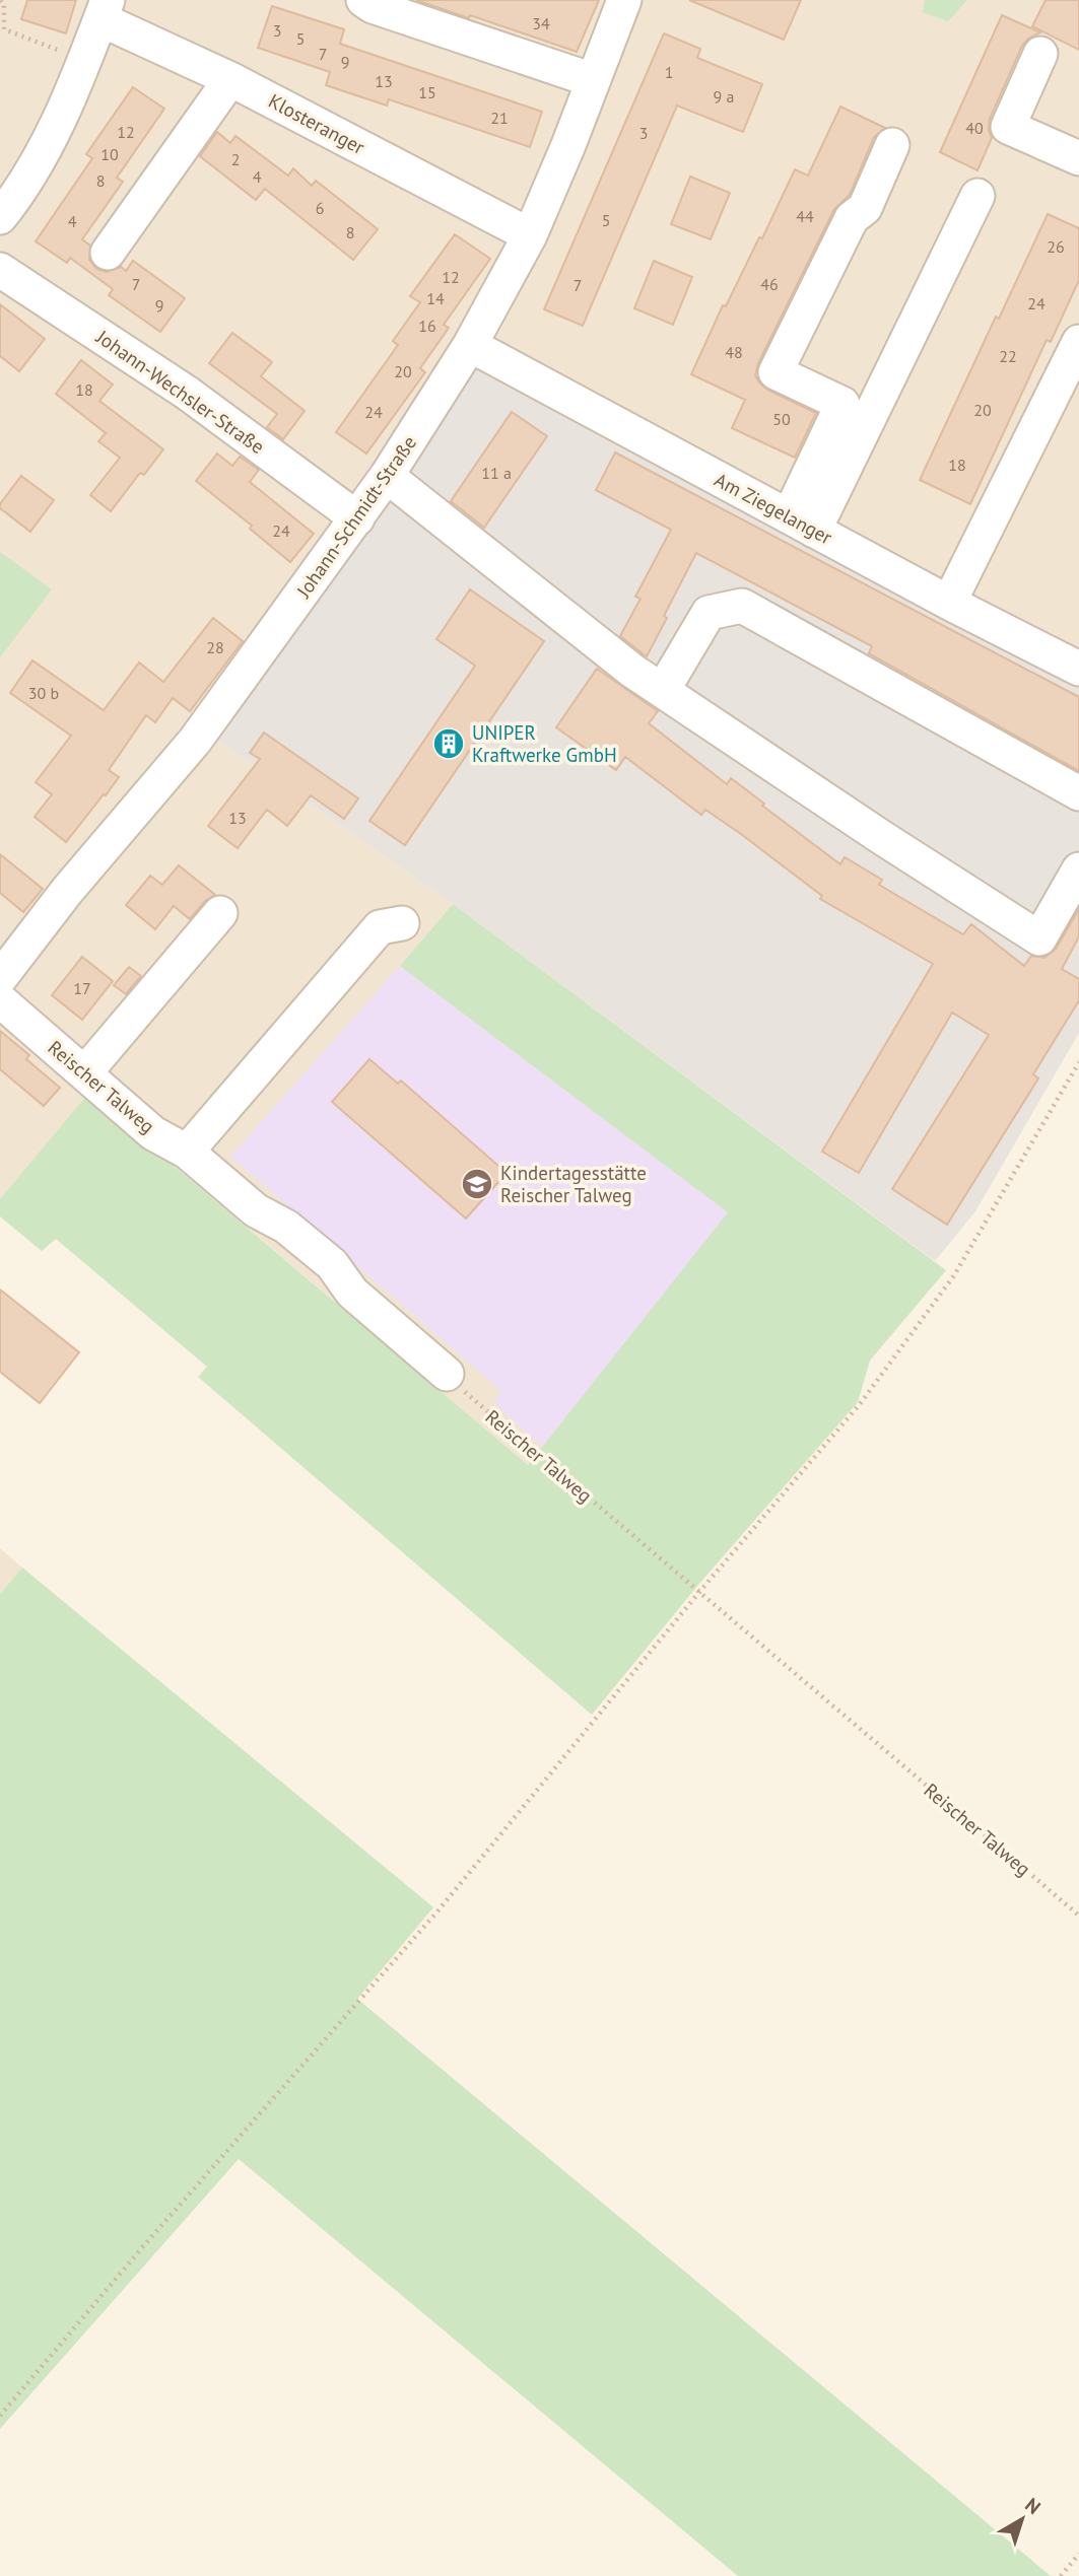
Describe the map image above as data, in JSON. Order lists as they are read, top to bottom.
{
  "streets": {
    "street": [
      "Klosteranger",
      "Johann-Wechsler-Straße",
      "Am Ziegelanger",
      "Johann-Schmidt-Straße",
      "Reischer Talweg"
    ]
  },
  "crossings": [
    ["Klosteranger", "Johann-Schmidt-Straße"],
    ["Johann-Wechsler-Straße", "Johann-Schmidt-Straße"],
    ["Am Ziegelanger", "Johann-Schmidt-Straße"]
  ],
  "places": {
    "building": ["UNIPER Kraftwerke GmbH"],
    "school or university": ["Kindertagesstätte Reischer Talweg"]
  },
  "house_numbers": [
    "34",
    "3",
    "5",
    "7",
    "9",
    "1",
    "13",
    "15",
    "9 a",
    "21",
    "40",
    "12",
    "3",
    "10",
    "2",
    "4",
    "8",
    "6",
    "44",
    "5",
    "4",
    "8",
    "26",
    "12",
    "7",
    "46",
    "7",
    "14",
    "24",
    "9",
    "16",
    "48",
    "22",
    "20",
    "18",
    "20",
    "24",
    "50",
    "18",
    "11 a",
    "24",
    "28",
    "30 b",
    "13",
    "17"
  ],
  "north": "top right"
}
